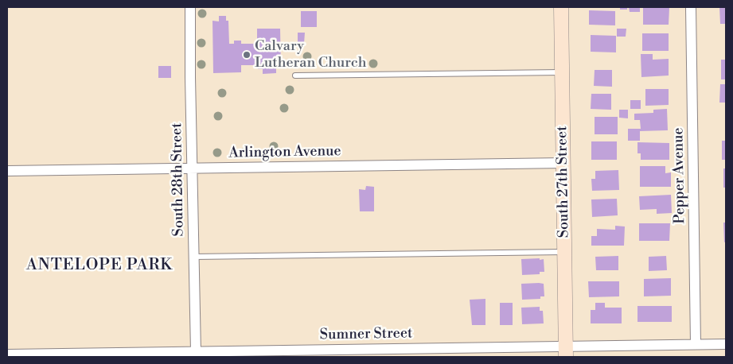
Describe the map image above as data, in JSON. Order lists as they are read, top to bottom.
{
  "streets": {
    "main road": ["South 27th Street"],
    "street": [
      "Arlington Avenue",
      "Pepper Avenue",
      "South 28th Street",
      "Sumner Street"
    ]
  },
  "crossings": [
    ["Arlington Avenue", "South 28th Street"],
    ["Arlington Avenue", "South 27th Street"],
    ["Pepper Avenue", "Sumner Street"],
    ["South 28th Street", "Sumner Street"],
    ["South 27th Street", "Sumner Street"]
  ],
  "districts": ["ANTELOPE PARK"],
  "places": ["Calvary Lutheran Church"]
}
